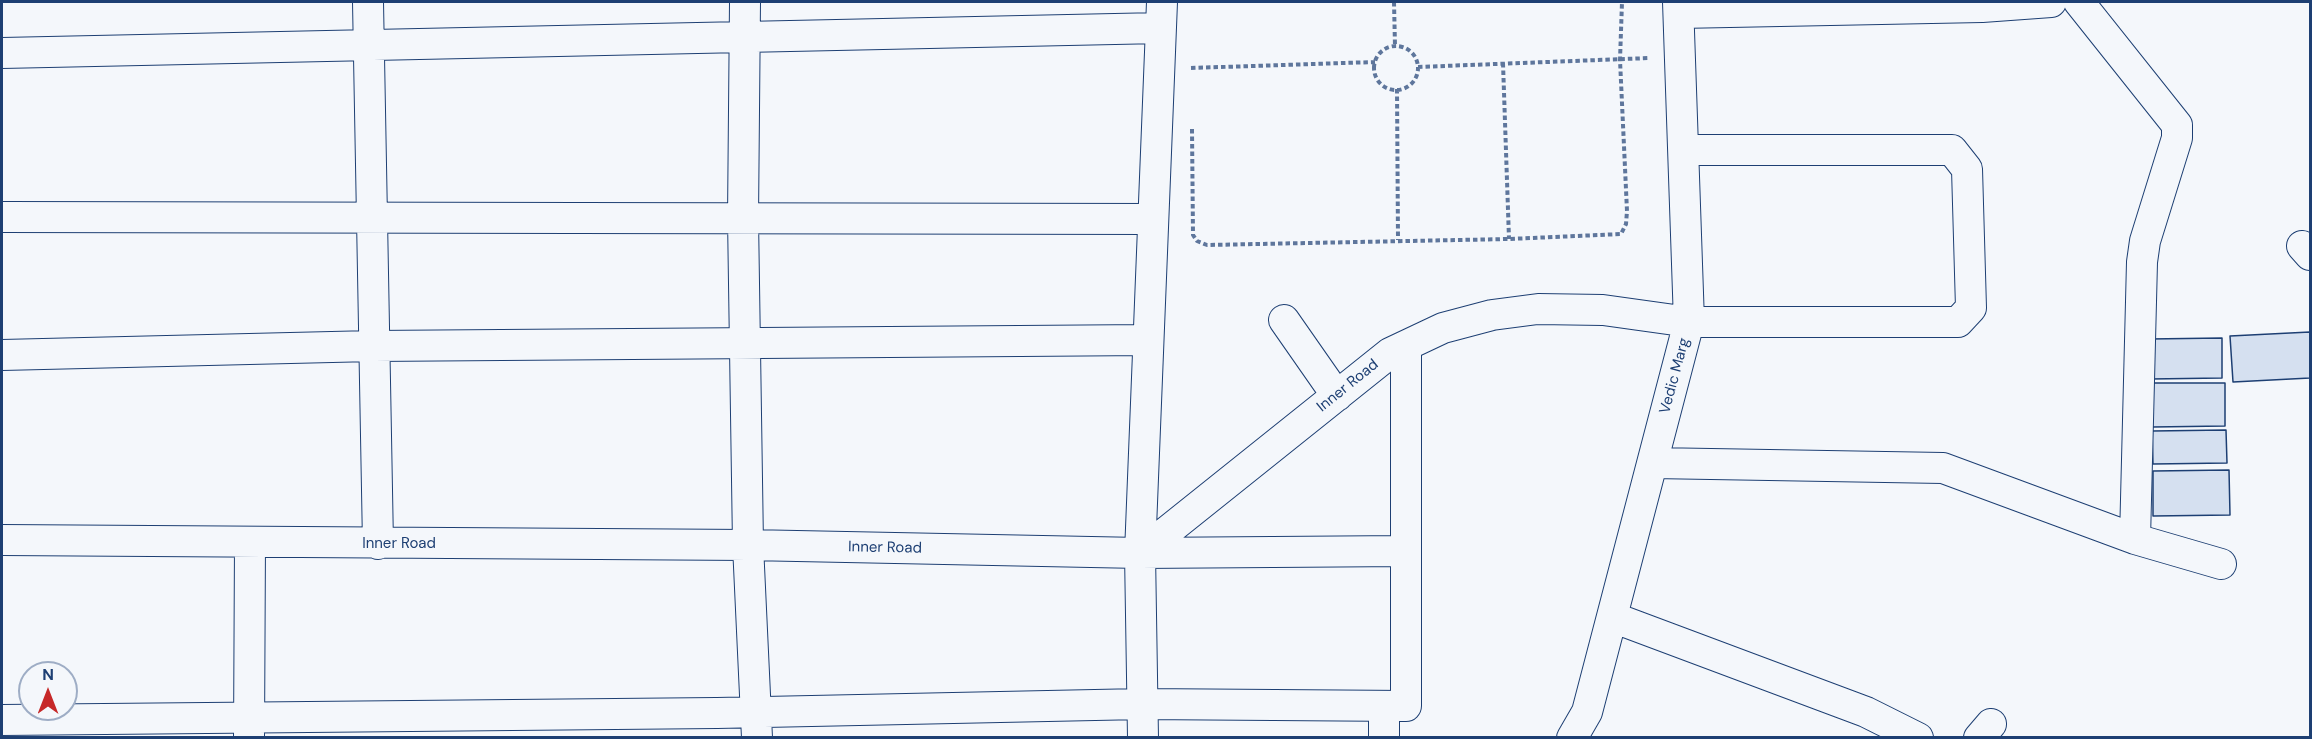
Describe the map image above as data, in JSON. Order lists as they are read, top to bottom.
{
  "streets": {
    "street": ["Vedic Marg", "Inner Road"]
  },
  "crossings": [
    ["Vedic Marg", "Inner Road"]
  ],
  "north": "top"
}
